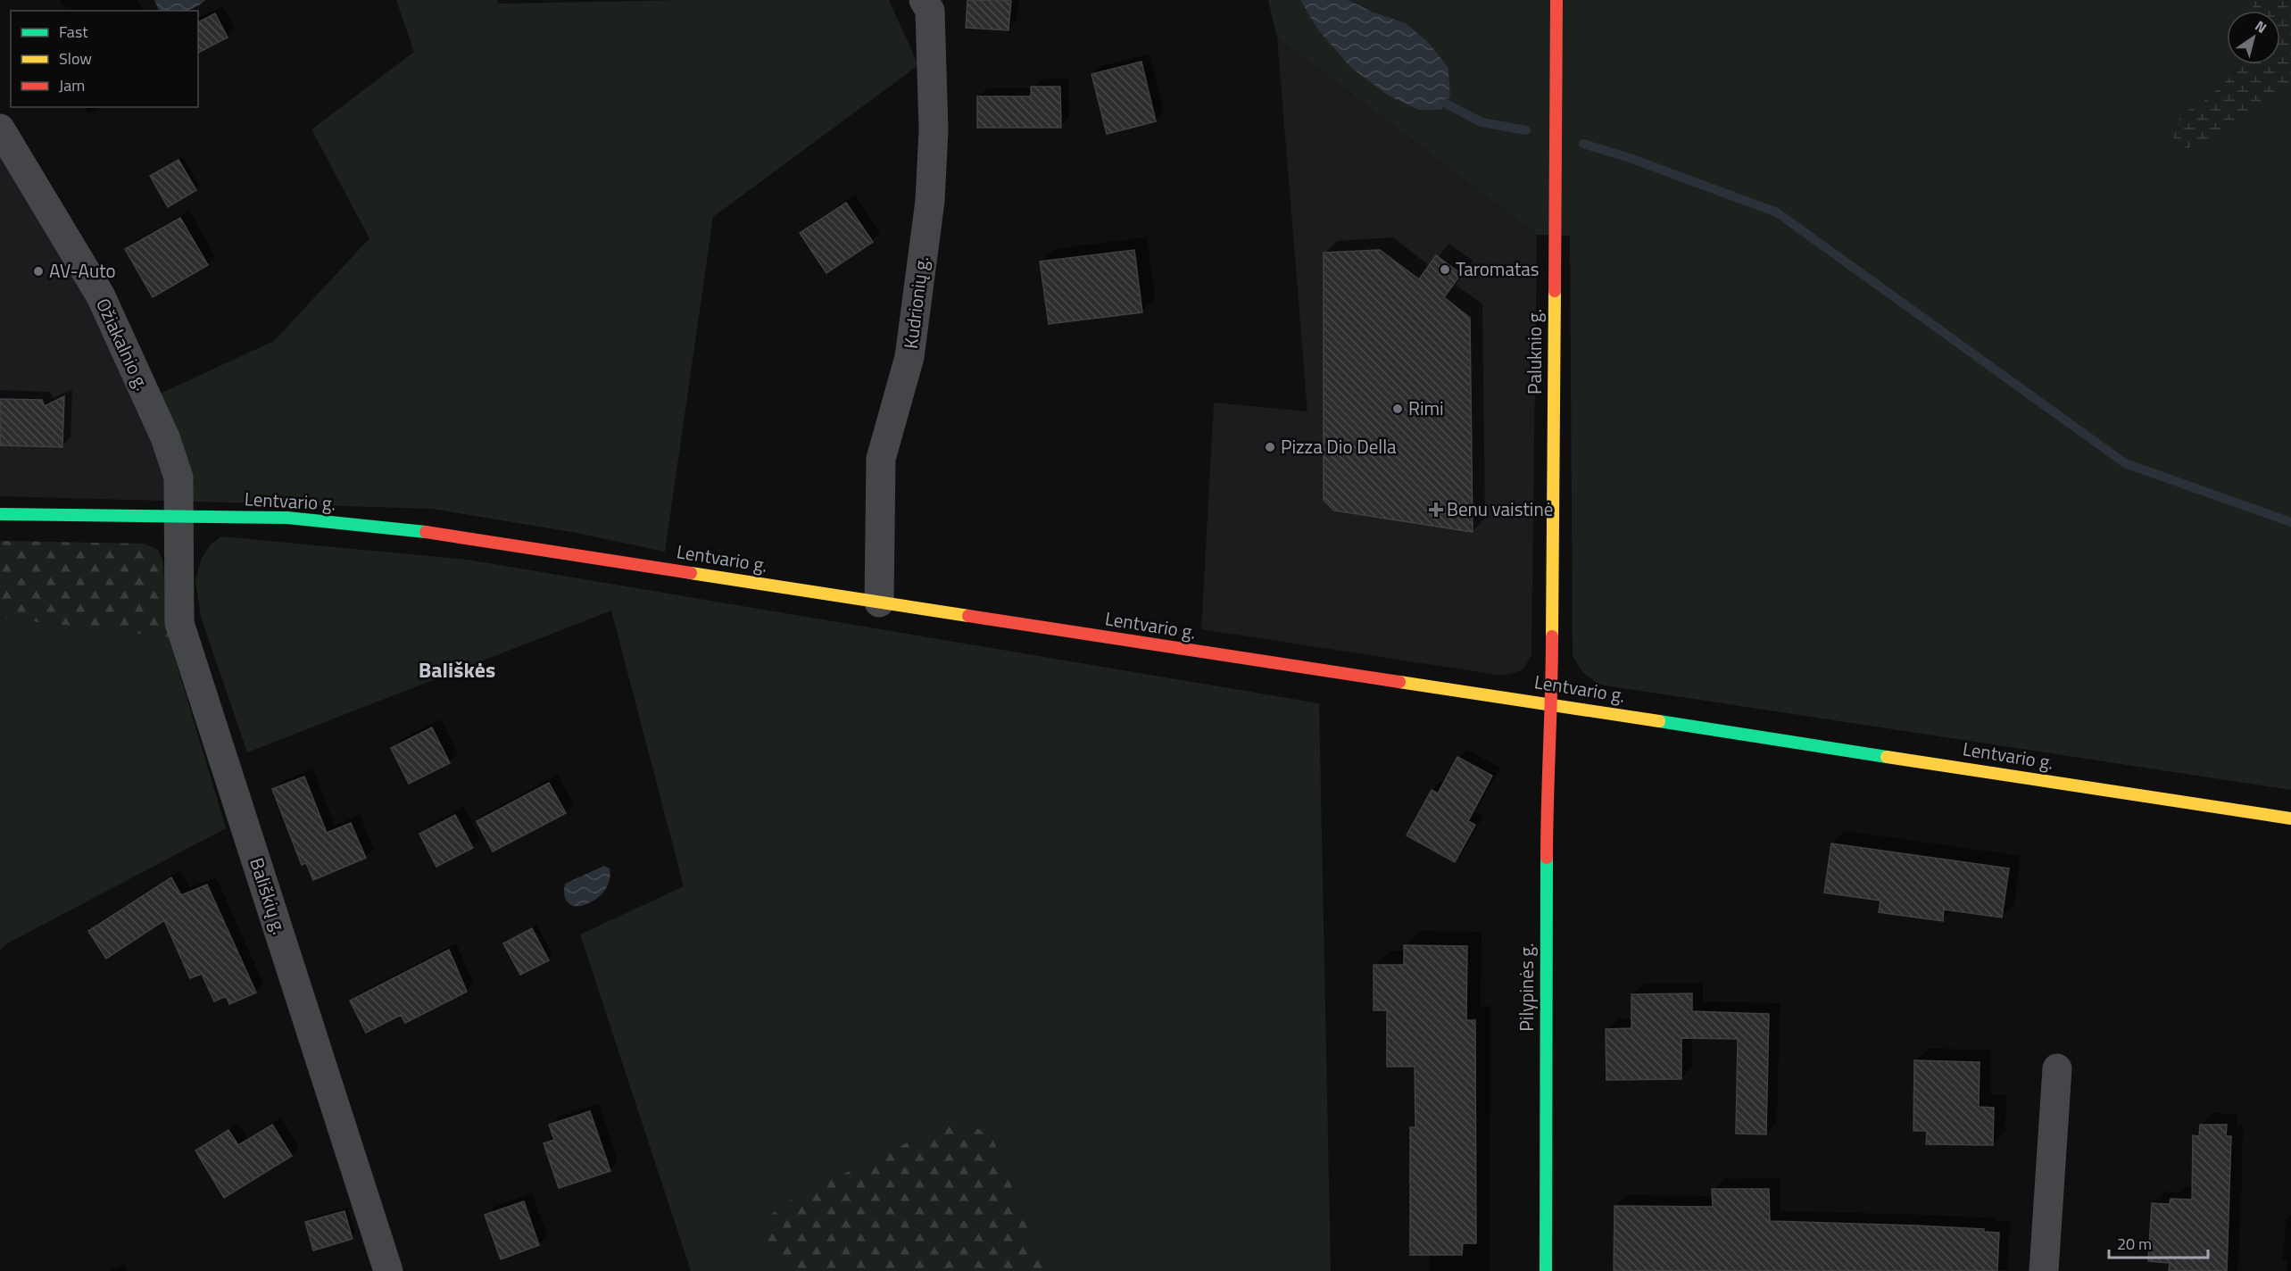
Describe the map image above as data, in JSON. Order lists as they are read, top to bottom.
{
  "streets": {
    "main road": ["Paluknio g.", "Lentvario g.", "Pilypinės g."],
    "street": ["Kudrionių g.", "Ožiakalnio g.", "Bališkių g."]
  },
  "crossings": [
    ["Kudrionių g.", "Lentvario g."],
    ["Ožiakalnio g.", "Lentvario g."],
    ["Ožiakalnio g.", "Bališkių g."],
    ["Paluknio g.", "Lentvario g."],
    ["Paluknio g.", "Pilypinės g."],
    ["Lentvario g.", "Bališkių g."],
    ["Lentvario g.", "Pilypinės g."]
  ],
  "districts": ["Bališkės"],
  "places": {
    "other": [
      "Taromatas",
      "AV-Auto",
      "Rimi",
      "Pizza Dio Della"
    ],
    "health": ["Benu vaistinė"]
  },
  "legend": ["Fast", "Slow", "Jam"],
  "scale_bar": "20 m",
  "north": "top right"
}
